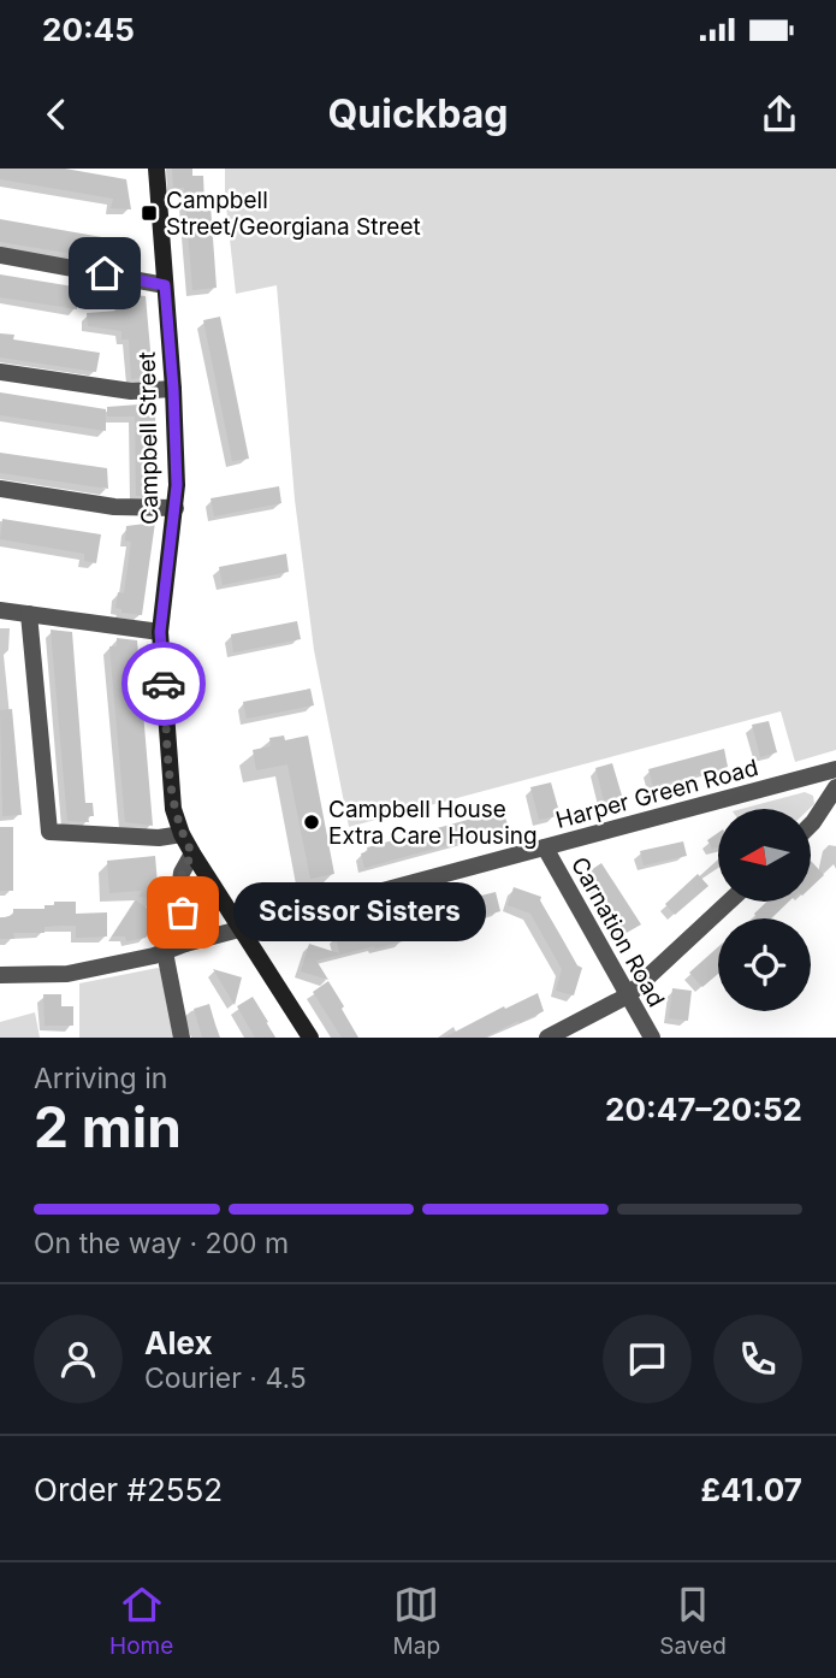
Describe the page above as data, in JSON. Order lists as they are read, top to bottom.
{
  "streets": {
    "street": ["Campbell Street", "Harper Green Road", "Carnation Road"]
  },
  "crossings": [
    ["Campbell Street", "Harper Green Road"],
    ["Harper Green Road", "Carnation Road"]
  ],
  "places": {
    "transit": ["Campbell Street/Georgiana Street"],
    "other": ["Campbell House Extra Care Housing", "Scissor Sisters"]
  },
  "north": "left",
  "page": {
    "status": "20:45",
    "header": "Quickbag",
    "bubble": "Scissor Sisters",
    "heading": ["2 min", "Arriving in", "20:47–20:52"],
    "panel": [
      "Alex",
      "Courier · 4.5",
      "Order #2552",
      "£41.07"
    ],
    "bar": "On the way · 200 m",
    "tabs": ["Home", "Map", "Saved"]
  }
}
